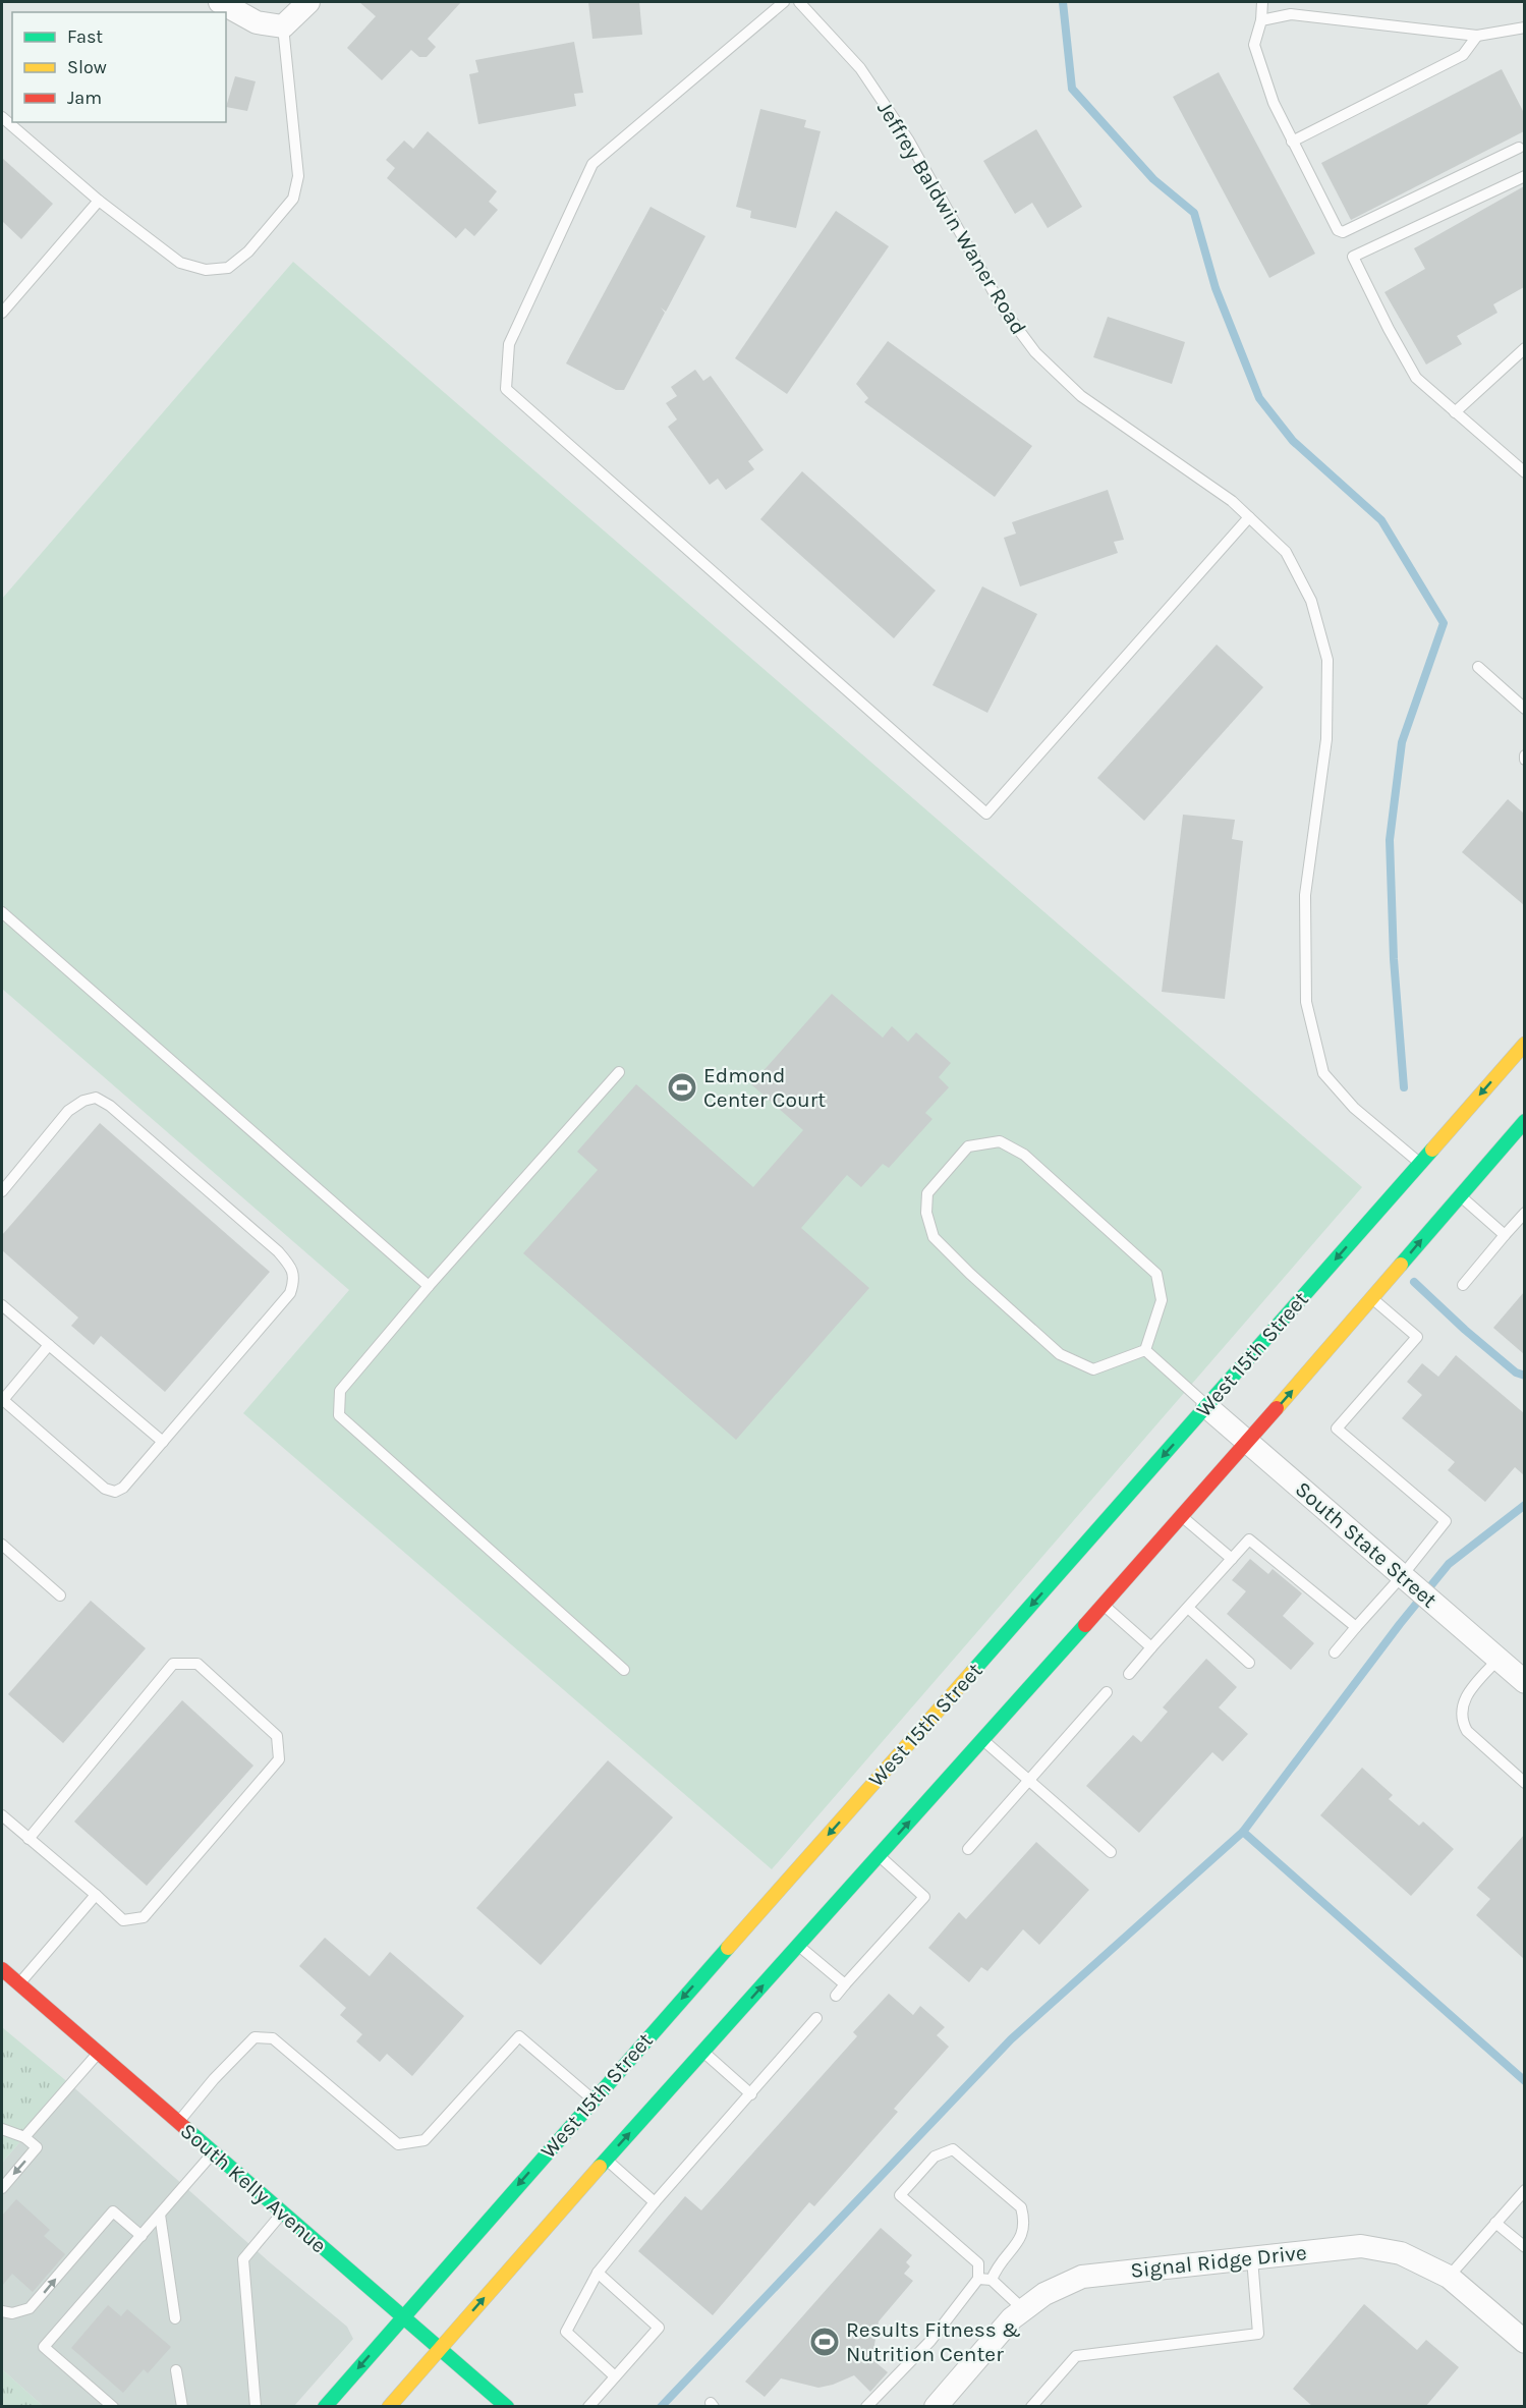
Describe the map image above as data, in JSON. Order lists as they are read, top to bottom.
{
  "streets": {
    "main road": ["West 15th Street", "South Kelly Avenue"],
    "street": ["South State Street", "Signal Ridge Drive"],
    "lane": ["Jeffrey Baldwin Waner Road"]
  },
  "crossings": [
    ["Jeffrey Baldwin Waner Road", "West 15th Street"],
    ["West 15th Street", "South State Street"],
    ["West 15th Street", "South Kelly Avenue"]
  ],
  "places": {
    "sports": ["Edmond Center Court", "Results Fitness & Nutrition Center"]
  },
  "legend": ["Fast", "Slow", "Jam"]
}
